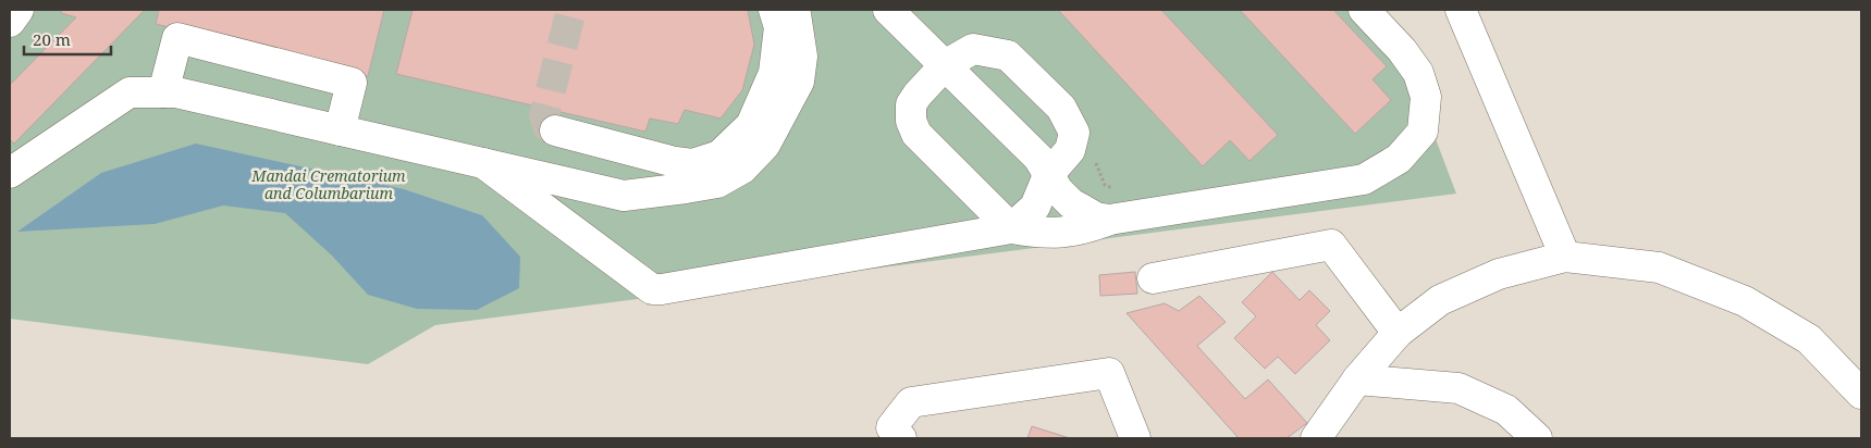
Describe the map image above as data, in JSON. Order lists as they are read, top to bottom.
{
  "parks": ["Mandai Crematorium and Columbarium"],
  "scale_bar": "20 m"
}
